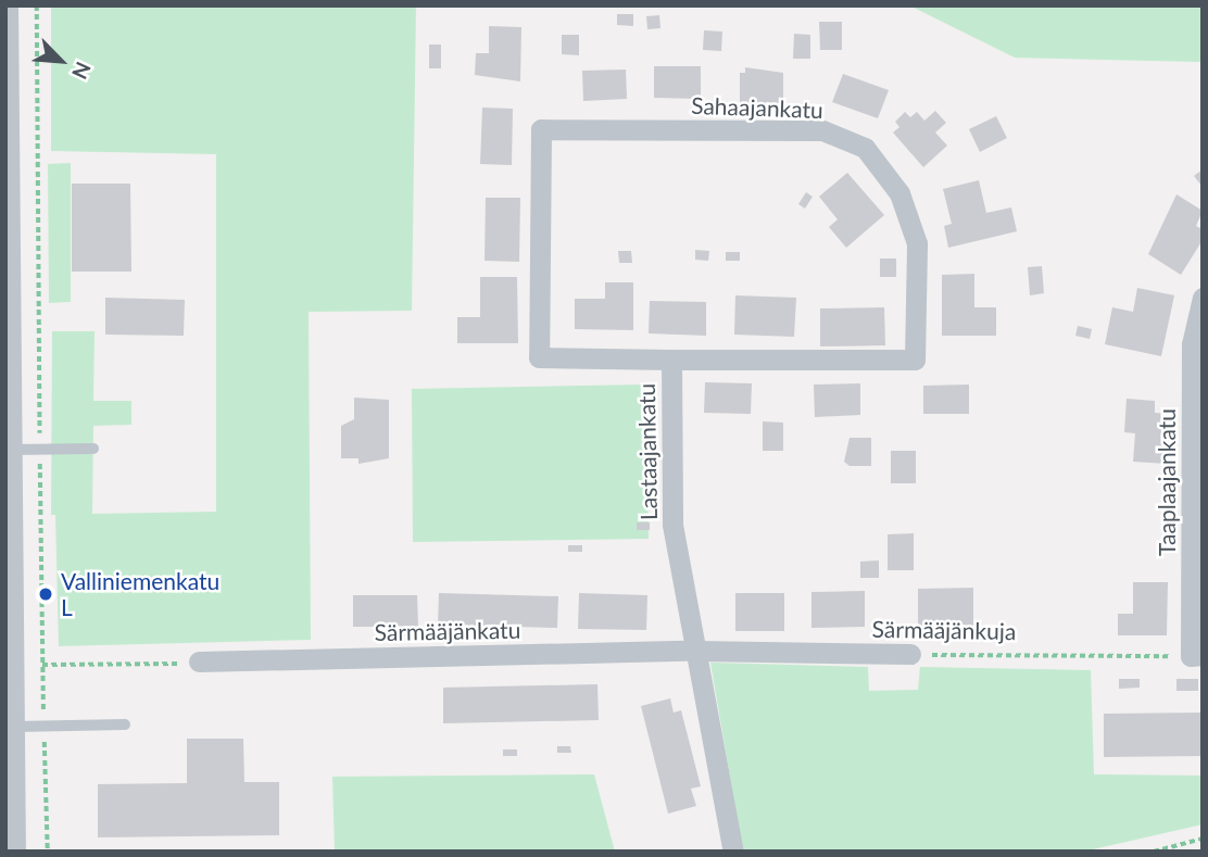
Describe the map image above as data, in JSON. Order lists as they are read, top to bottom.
{
  "streets": {
    "street": [
      "Sahaajankatu",
      "Lastaajankatu",
      "Taaplaajankatu",
      "Särmääjänkuja",
      "Särmääjänkatu"
    ]
  },
  "crossings": [
    ["Sahaajankatu", "Lastaajankatu"],
    ["Lastaajankatu", "Särmääjänkuja"],
    ["Lastaajankatu", "Särmääjänkatu"],
    ["Taaplaajankatu", "Särmääjänkuja"],
    ["Särmääjänkuja", "Särmääjänkatu"]
  ],
  "places": ["Valliniemenkatu L"],
  "north": "bottom right"
}
